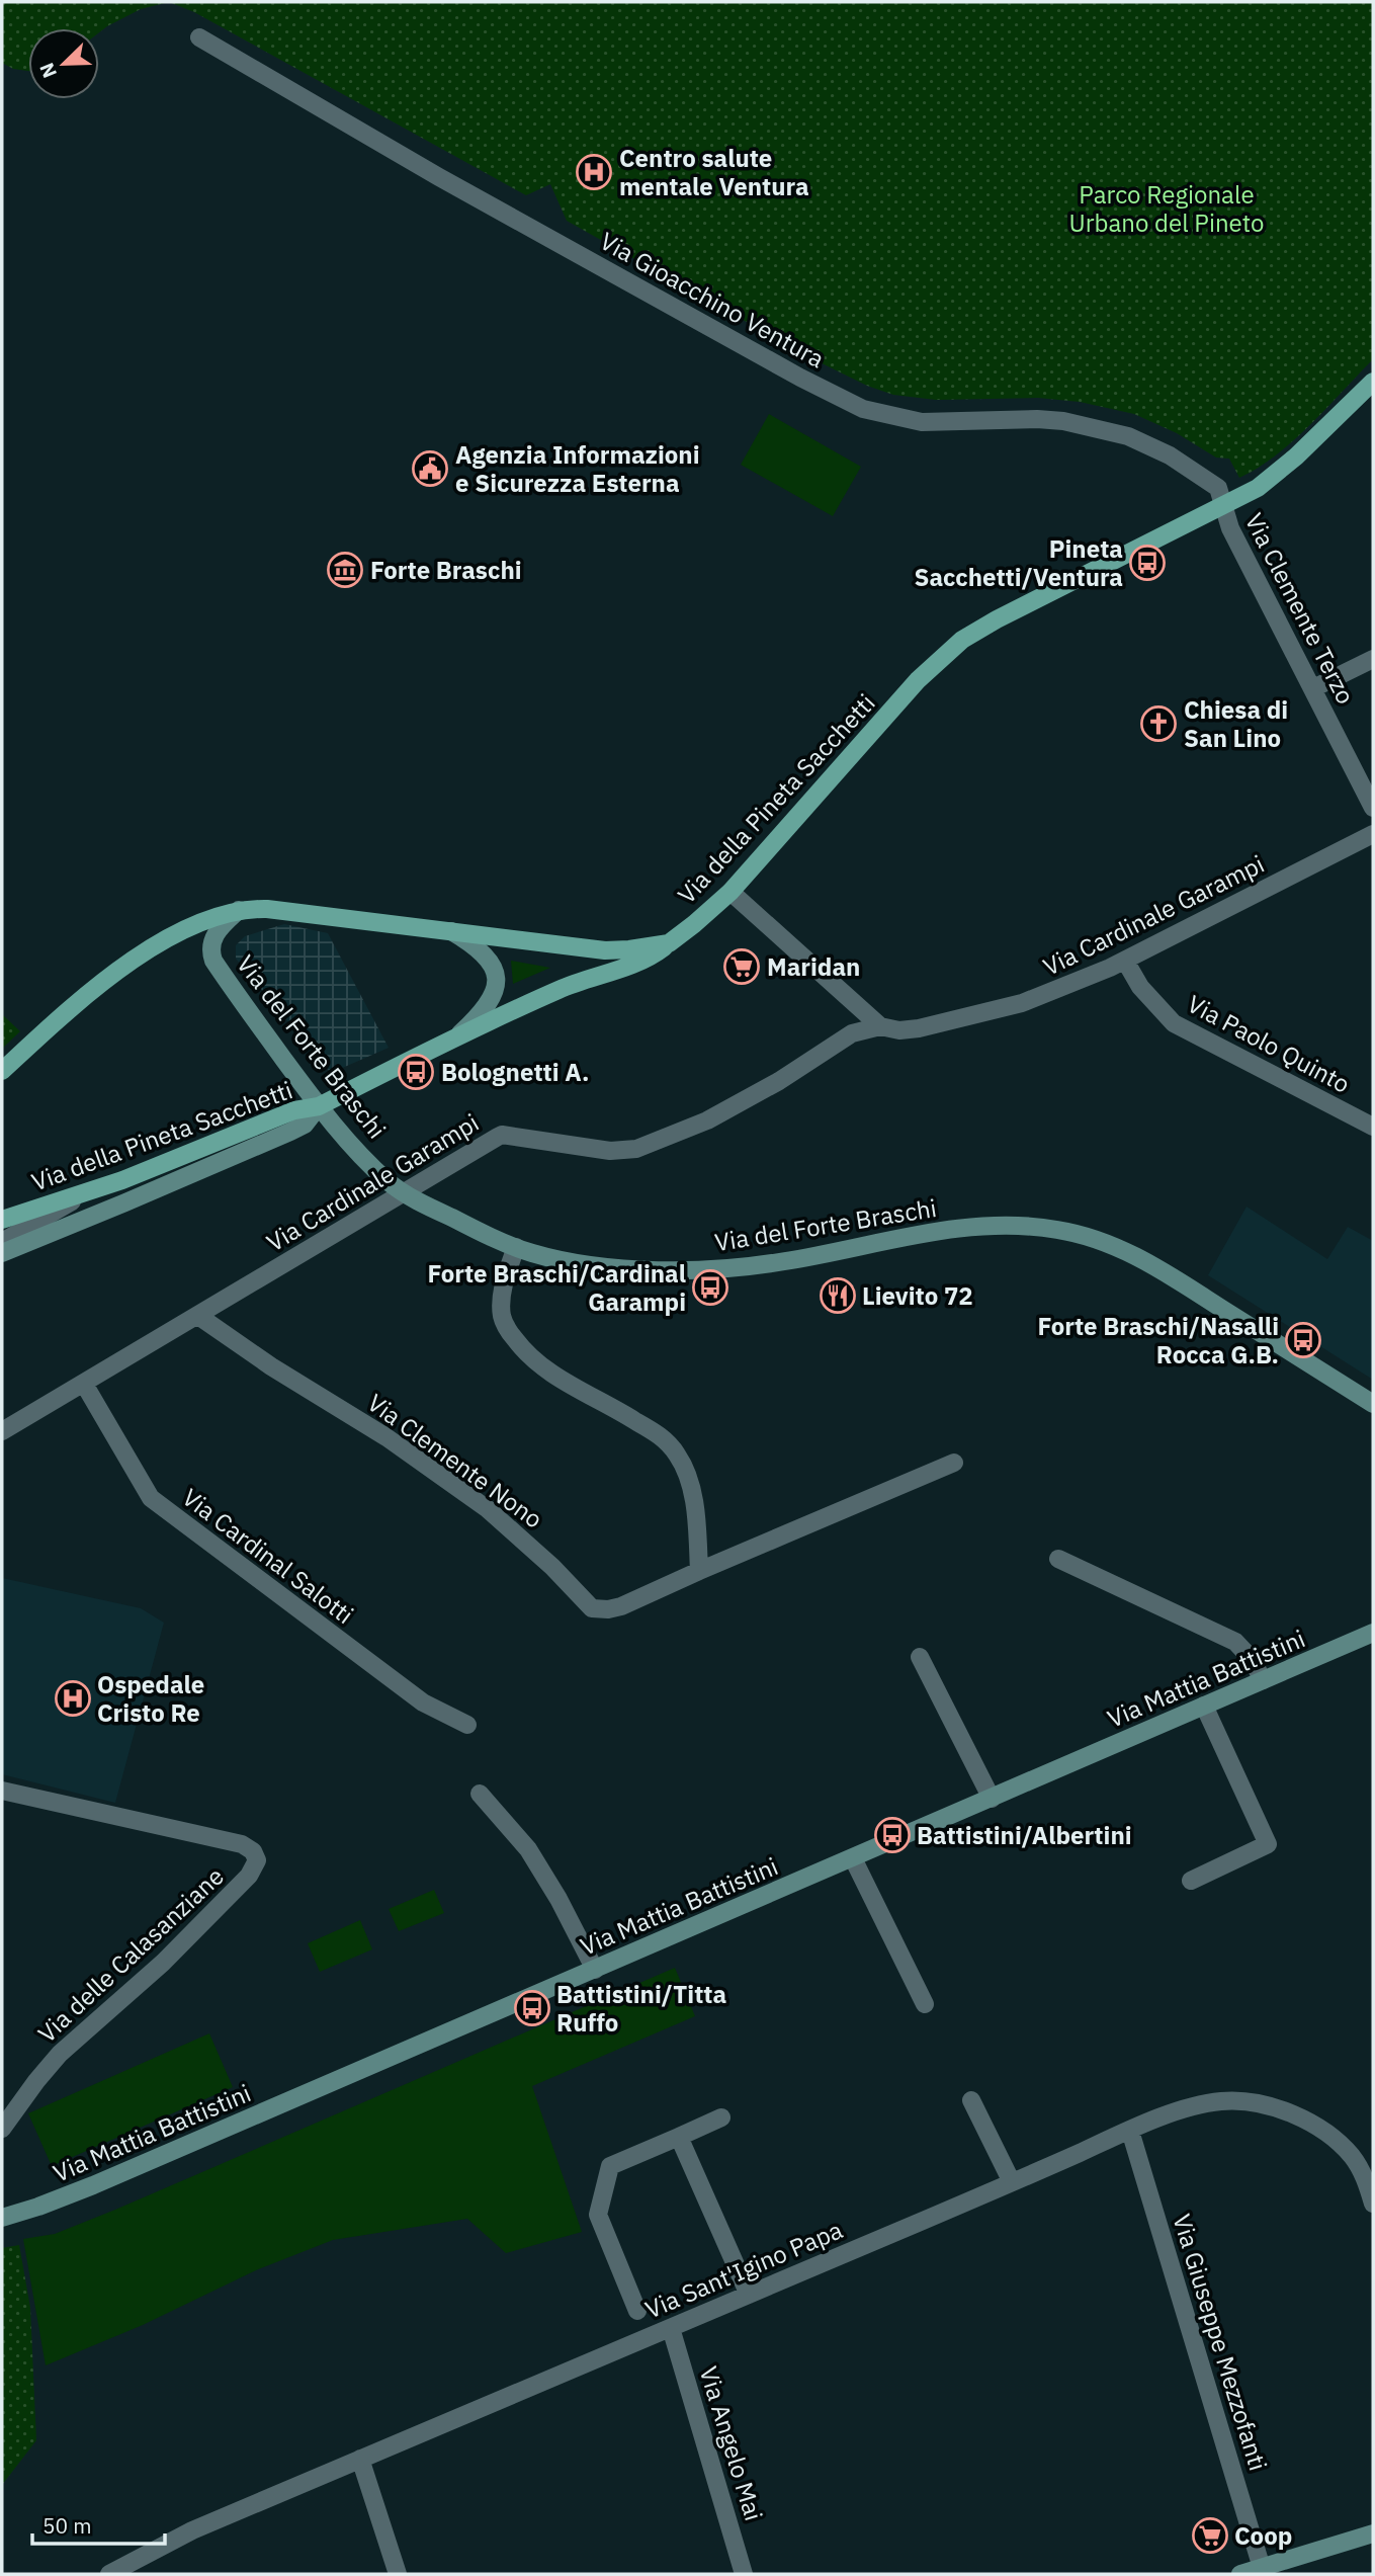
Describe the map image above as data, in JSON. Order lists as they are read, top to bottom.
{
  "streets": {
    "main road": ["Via della Pineta Sacchetti"],
    "street": [
      "Via Gioacchino Ventura",
      "Via Clemente Terzo",
      "Via Cardinale Garampi",
      "Via Paolo Quinto",
      "Via del Forte Braschi",
      "Via Clemente Nono",
      "Via Cardinal Salotti",
      "Via Mattia Battistini",
      "Via delle Calasanziane",
      "Via Sant'Igino Papa",
      "Via Giuseppe Mezzofanti",
      "Via Angelo Mai"
    ]
  },
  "crossings": [
    ["Via Gioacchino Ventura", "Via Clemente Terzo"],
    ["Via Gioacchino Ventura", "Via della Pineta Sacchetti"],
    ["Via Clemente Terzo", "Via della Pineta Sacchetti"],
    ["Via della Pineta Sacchetti", "Via del Forte Braschi"],
    ["Via Cardinale Garampi", "Via Paolo Quinto"],
    ["Via Cardinale Garampi", "Via del Forte Braschi"],
    ["Via Cardinale Garampi", "Via Clemente Nono"],
    ["Via Cardinale Garampi", "Via Cardinal Salotti"],
    ["Via Sant'Igino Papa", "Via Giuseppe Mezzofanti"],
    ["Via Sant'Igino Papa", "Via Angelo Mai"]
  ],
  "parks": ["Parco Regionale Urbano del Pineto"],
  "places": {
    "hospital": ["Centro salute mentale Ventura", "Ospedale Cristo Re"],
    "public building": ["Agenzia Informazioni e Sicurezza Esterna"],
    "bus stop": [
      "Pineta Sacchetti/Ventura",
      "Bolognetti A.",
      "Forte Braschi/Cardinal Garampi",
      "Forte Braschi/Nasalli Rocca G.B.",
      "Battistini/Albertini",
      "Battistini/Titta Ruffo"
    ],
    "museum": ["Forte Braschi"],
    "church": ["Chiesa di San Lino"],
    "supermarket": ["Maridan", "Coop"],
    "restaurant": ["Lievito 72"]
  },
  "scale_bar": "50 m",
  "north": "bottom left"
}
